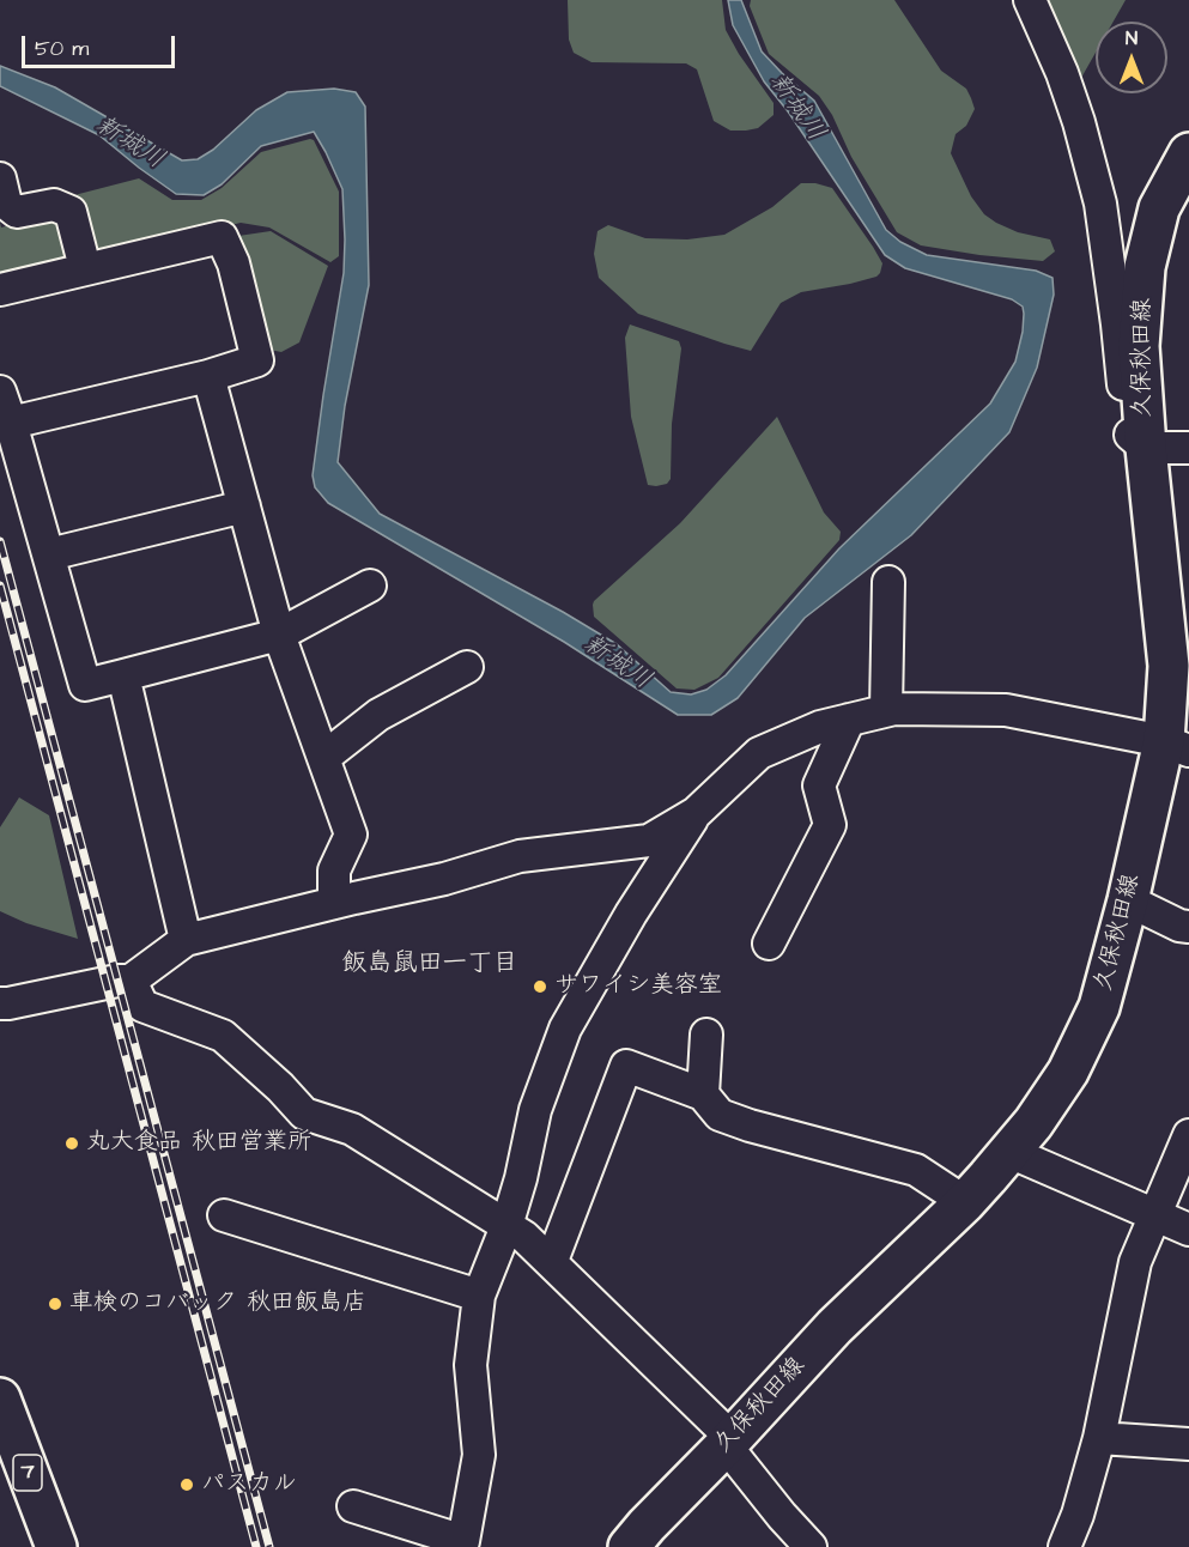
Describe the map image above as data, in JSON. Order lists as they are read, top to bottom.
{
  "streets": {
    "main road": ["久保秋田線", "7"]
  },
  "districts": ["飯島鼠田一丁目"],
  "water": ["新城川"],
  "places": [
    "サワイシ美容室",
    "丸大食品 秋田営業所",
    "車検のコバック 秋田飯島店",
    "パスカル"
  ],
  "scale_bar": "50 m",
  "north": "top"
}
